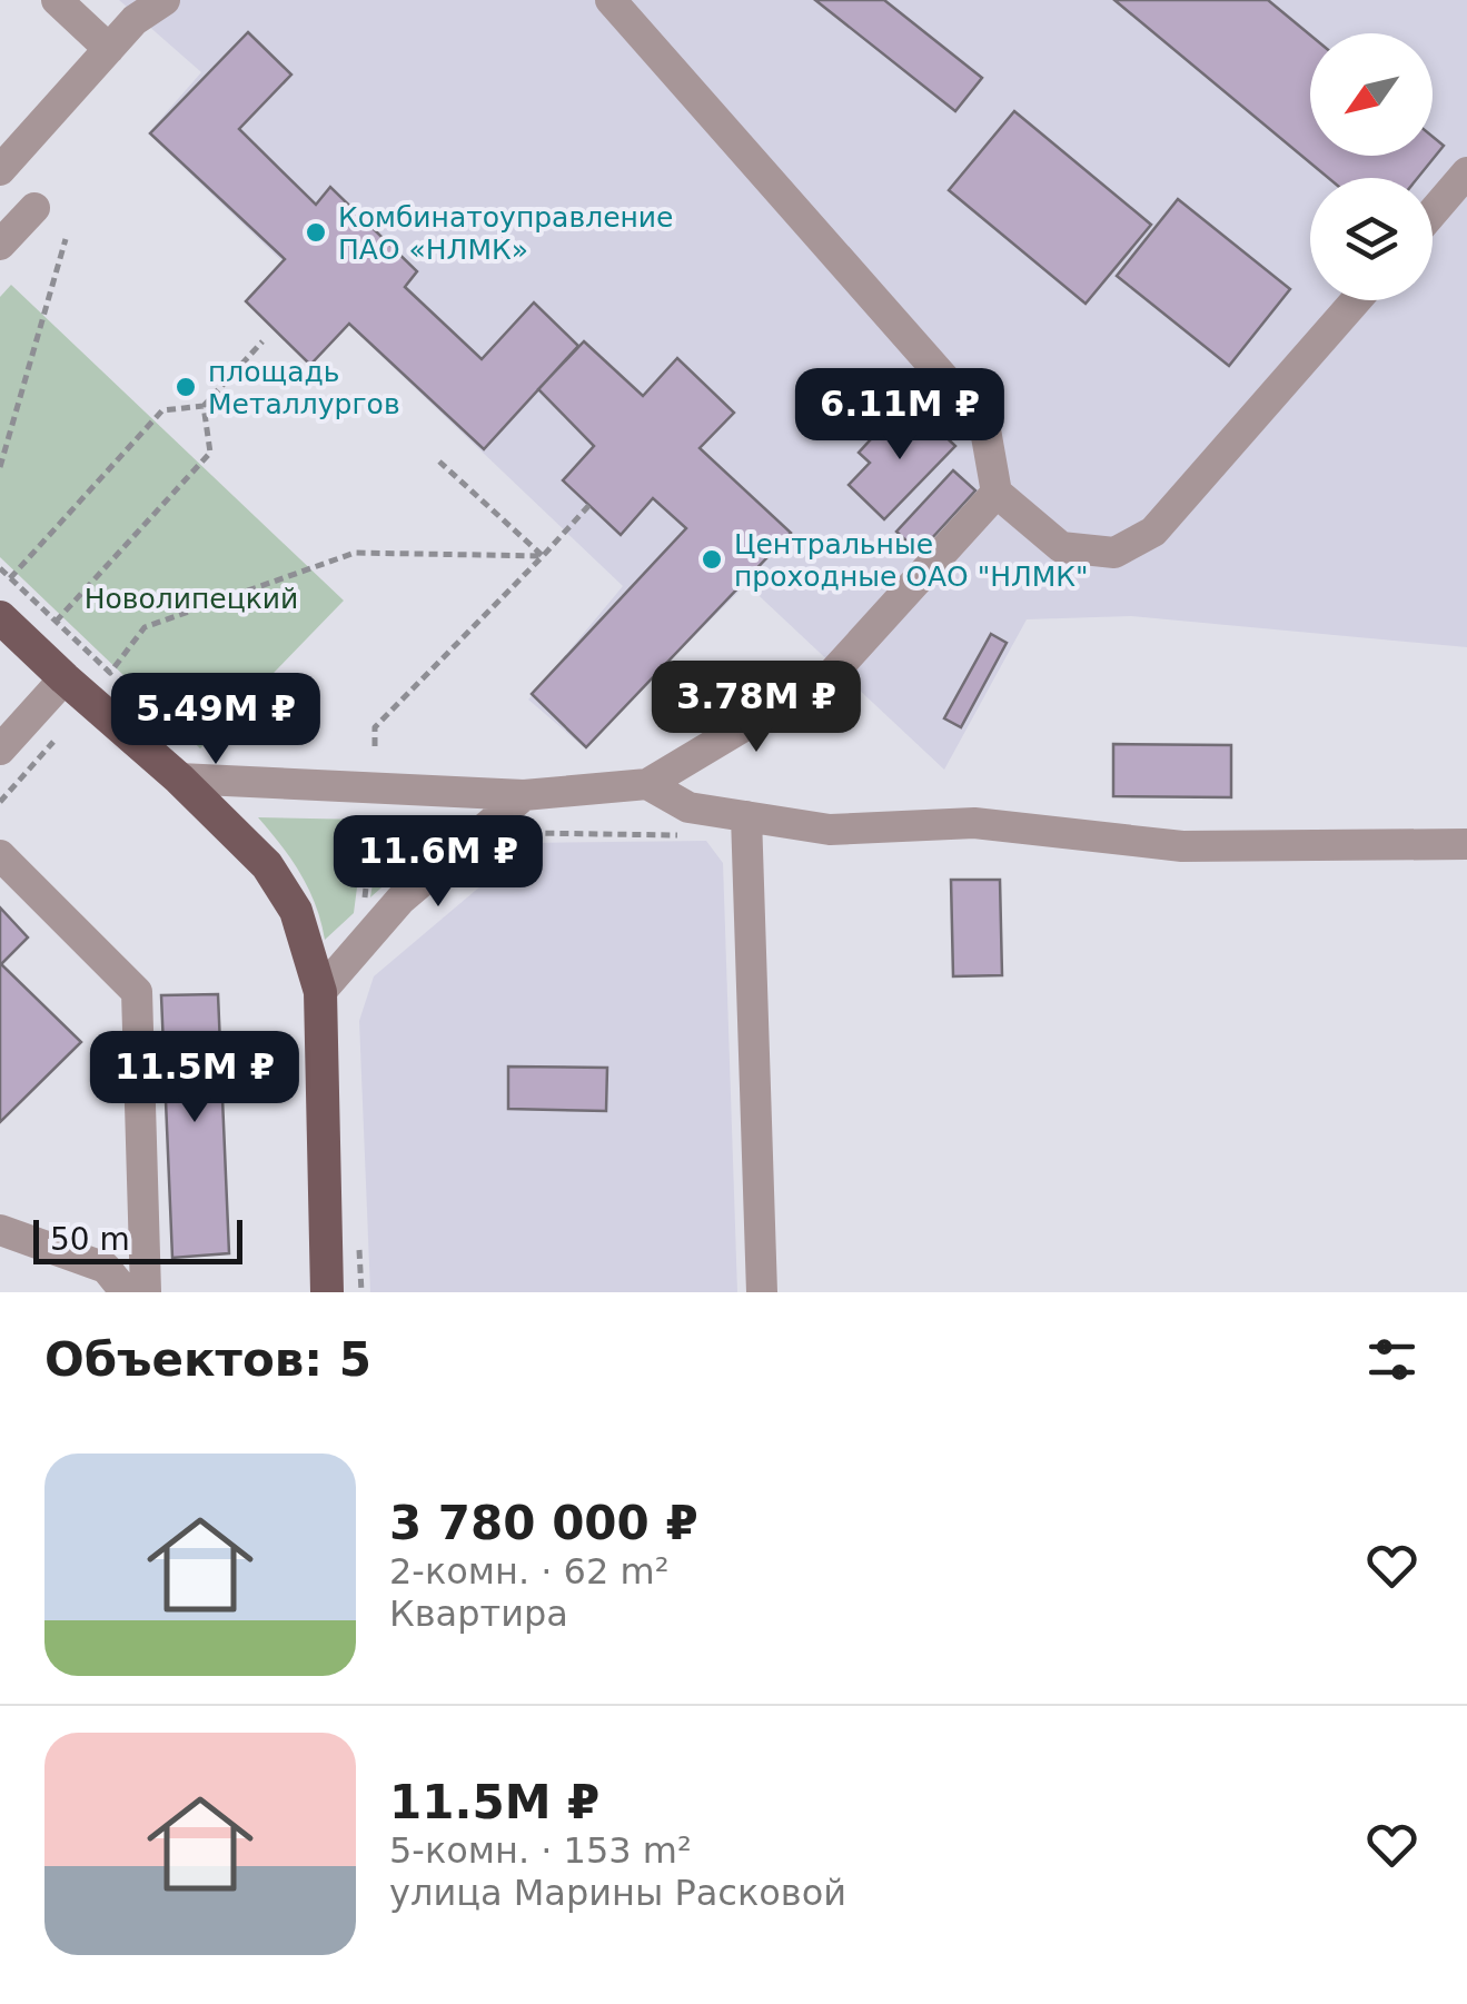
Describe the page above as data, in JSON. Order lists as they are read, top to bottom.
{
  "parks": ["Новолипецкий"],
  "places": ["Комбинатоуправление ПАО «НЛМК»", "площадь Металлургов", "Центральные проходные ОАО \"НЛМК\""],
  "scale_bar": "50 m",
  "north": "bottom left",
  "page": {
    "price": [
      "6.11M ₽",
      "3.78M ₽",
      "5.49M ₽",
      "11.6M ₽",
      "11.5M ₽"
    ],
    "scale": "50 m",
    "heading": "Объектов: 5",
    "list": [
      {
        "name": "3 780 000 ₽",
        "note": "2-комн. · 62 m² · Квартира"
      },
      {
        "name": "11.5M ₽",
        "note": "5-комн. · 153 m² · улица Марины Расковой"
      }
    ]
  }
}
